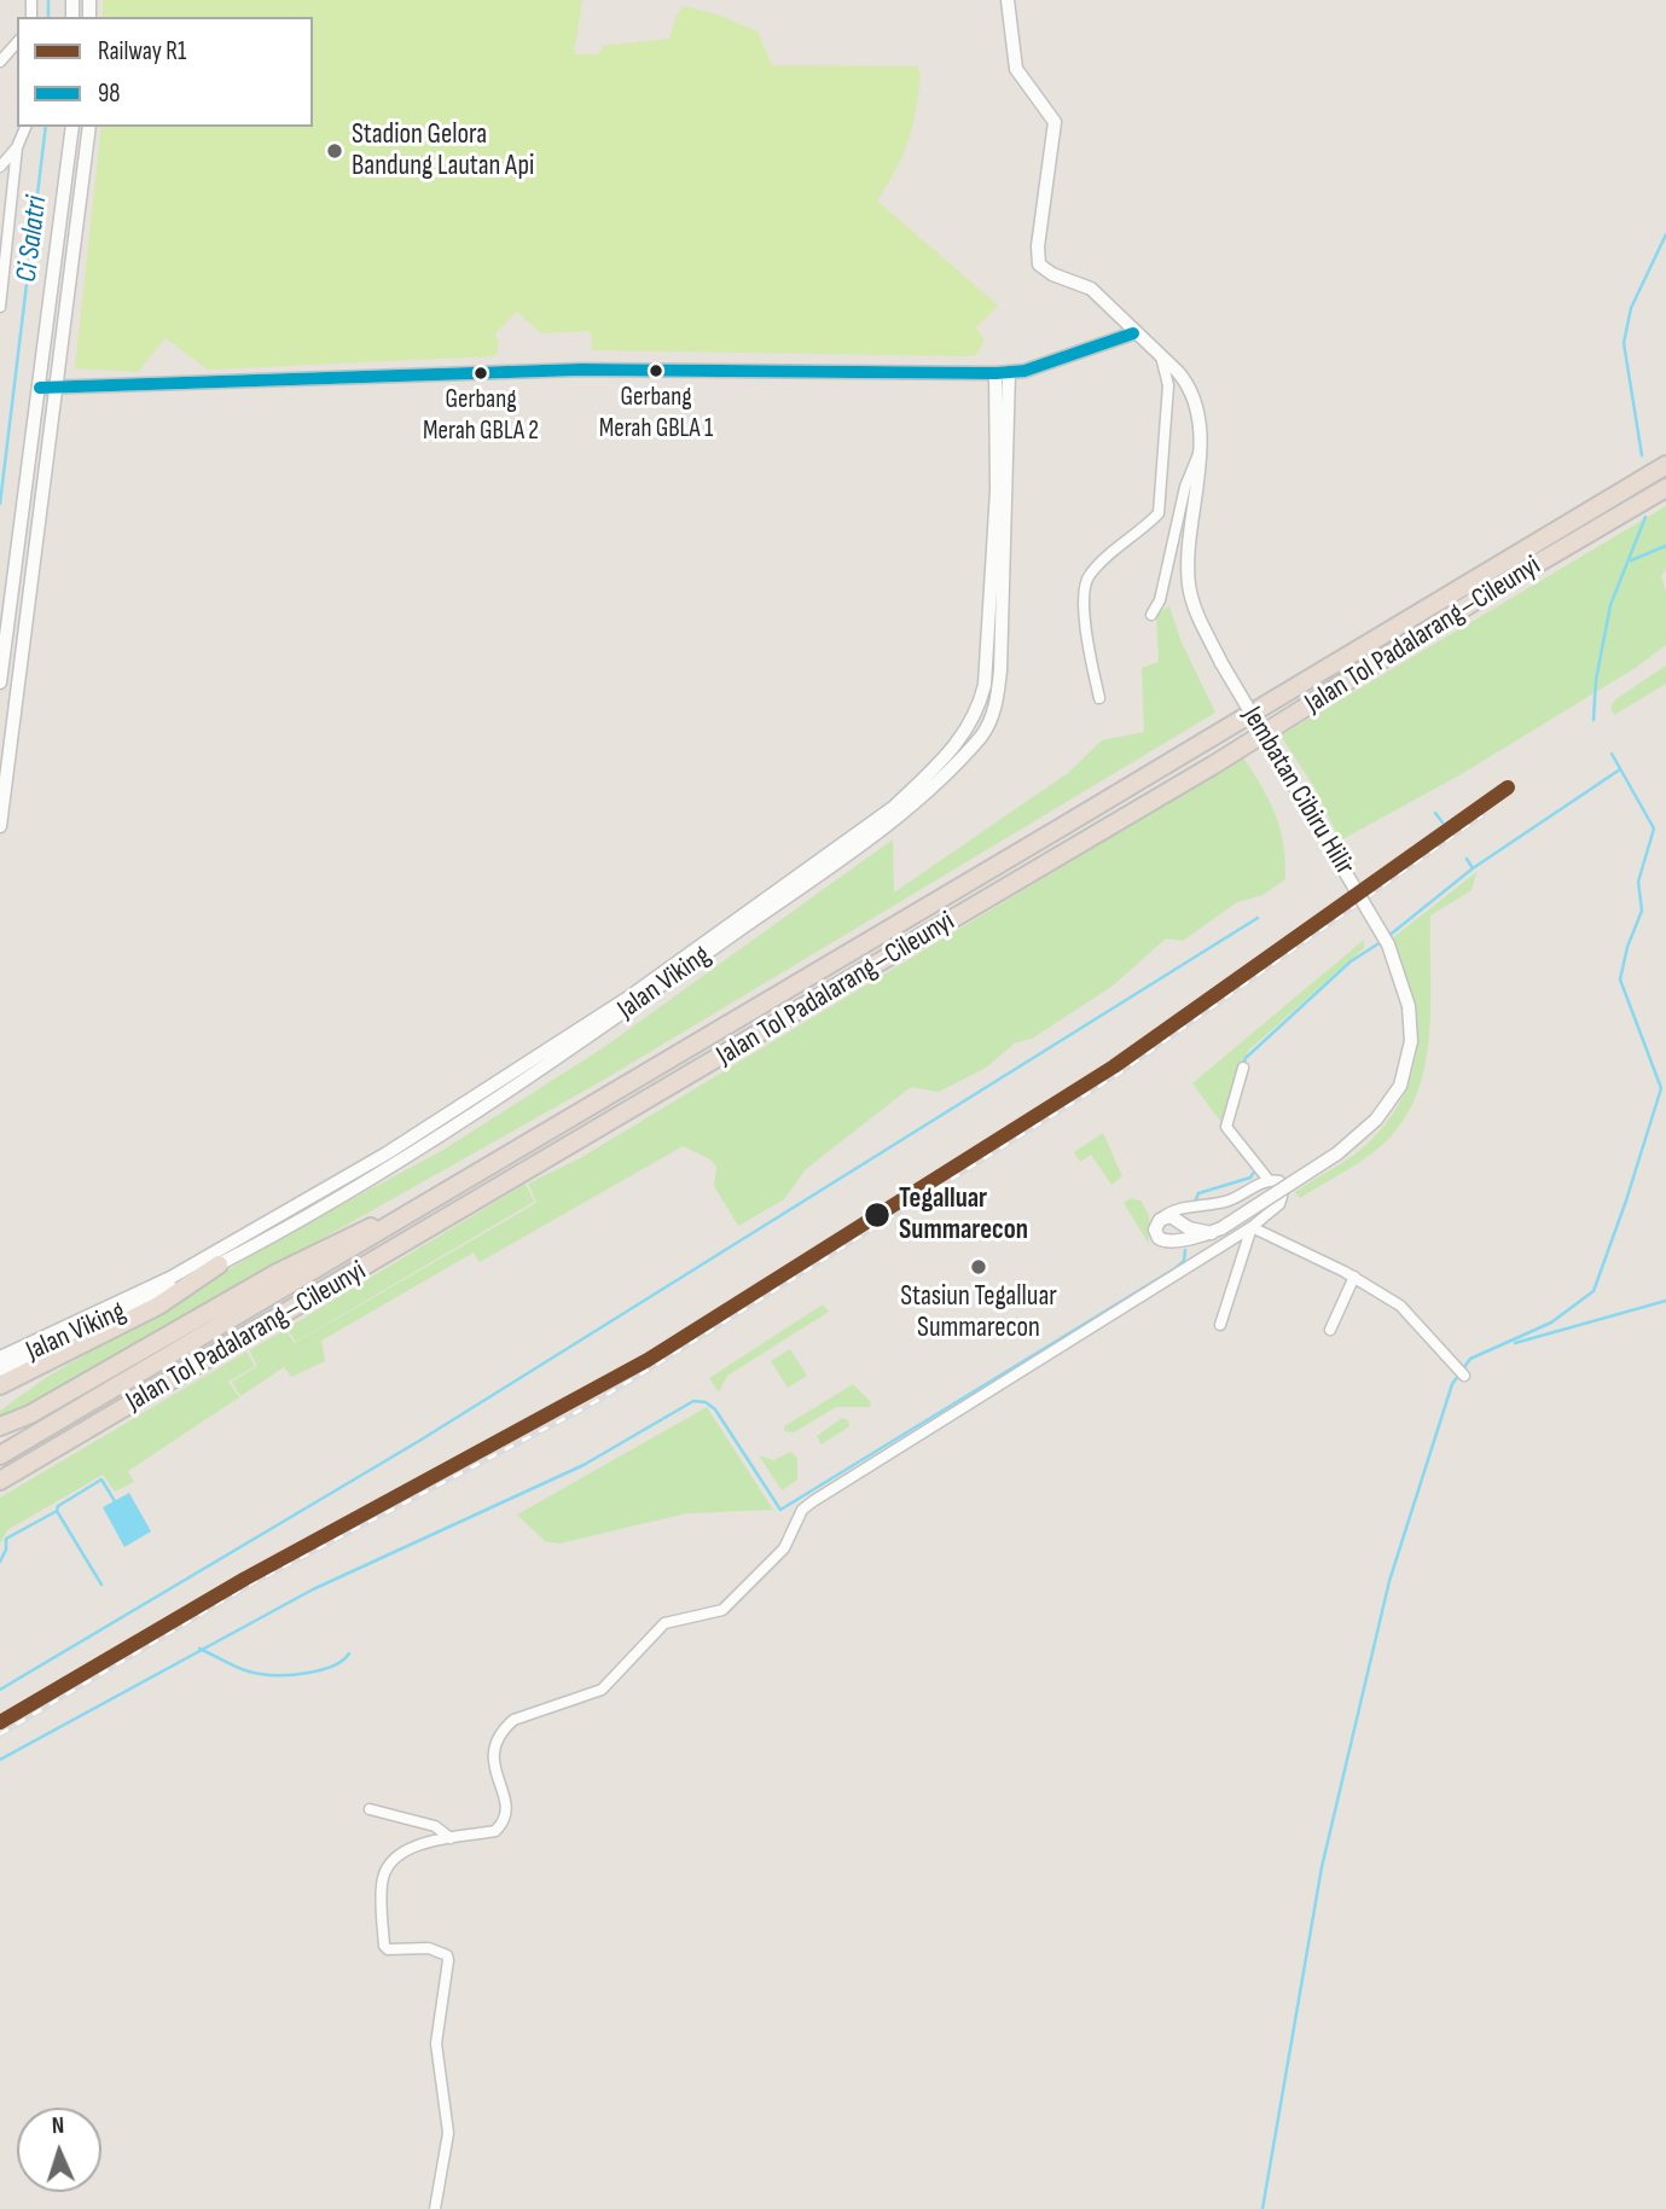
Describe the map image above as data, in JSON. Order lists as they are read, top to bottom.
{
  "streets": {
    "highway": ["Jalan Tol Padalarang–Cileunyi"],
    "street": ["Jembatan Cibiru Hilir", "Jalan Viking"]
  },
  "water": ["Ci Salatri"],
  "places": [
    "Stadion Gelora Bandung Lautan Api",
    "Gerbang Merah GBLA 1",
    "Gerbang Merah GBLA 2",
    "Tegalluar Summarecon",
    "Stasiun Tegalluar Summarecon"
  ],
  "lines": ["transit line 98", "rail line R1"],
  "legend": ["Railway R1", "98"],
  "north": "top"
}
